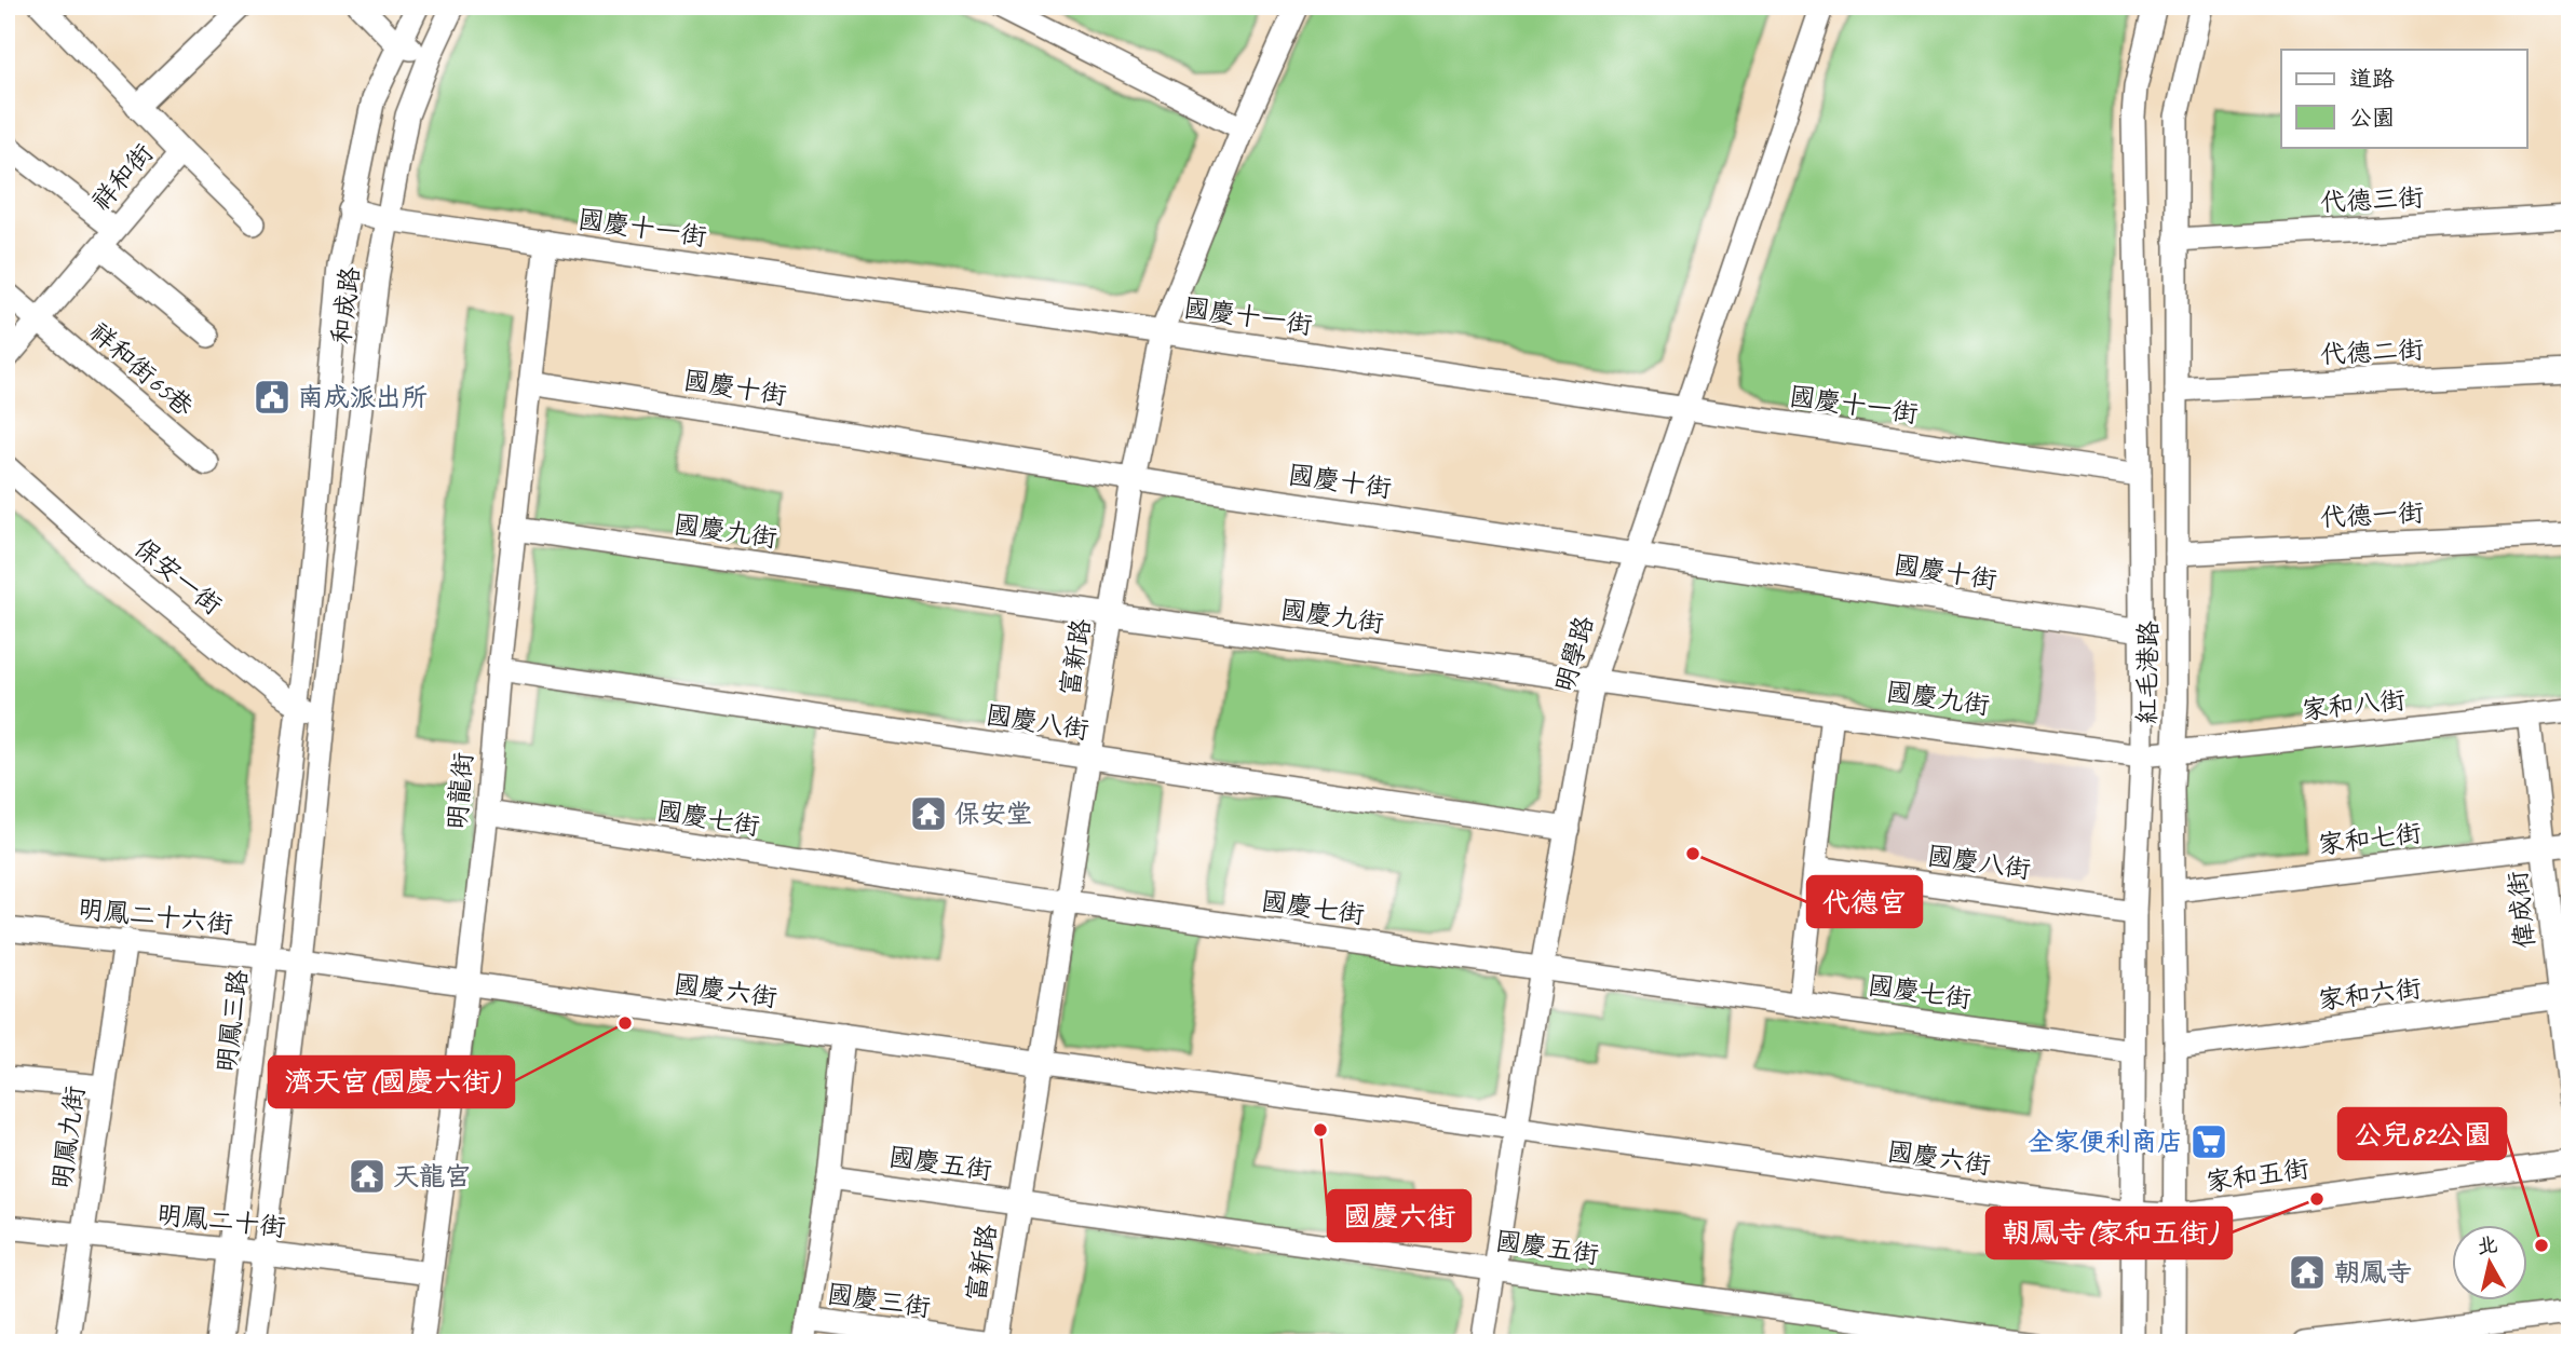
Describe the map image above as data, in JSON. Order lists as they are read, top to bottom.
{
  "streets": {
    "street": [
      "祥和街",
      "代德三街",
      "國慶十一街",
      "和成路",
      "代德二街",
      "祥和街65巷",
      "國慶十街",
      "代德一街",
      "國慶九街",
      "保安一街",
      "明學路",
      "富新路",
      "紅毛港路",
      "家和八街",
      "國慶八街",
      "明龍街",
      "國慶七街",
      "家和七街",
      "偉成街",
      "明鳳二十六街",
      "國慶六街",
      "家和六街",
      "明鳳三路",
      "明鳳九街",
      "國慶五街",
      "家和五街",
      "明鳳二十街",
      "國慶三街"
    ]
  },
  "crossings": [
    ["祥和街", "祥和街65巷"],
    ["代德三街", "紅毛港路"],
    ["國慶十一街", "和成路"],
    ["國慶十一街", "明學路"],
    ["國慶十一街", "富新路"],
    ["國慶十一街", "紅毛港路"],
    ["國慶十一街", "明龍街"],
    ["和成路", "保安一街"],
    ["和成路", "明鳳三路"],
    ["代德二街", "紅毛港路"],
    ["國慶十街", "明學路"],
    ["國慶十街", "富新路"],
    ["國慶十街", "紅毛港路"],
    ["國慶十街", "明龍街"],
    ["代德一街", "紅毛港路"],
    ["國慶九街", "明學路"],
    ["國慶九街", "富新路"],
    ["國慶九街", "紅毛港路"],
    ["國慶九街", "家和八街"],
    ["國慶九街", "明龍街"],
    ["保安一街", "明鳳三路"],
    ["明學路", "國慶八街"],
    ["明學路", "國慶七街"],
    ["明學路", "國慶六街"],
    ["明學路", "國慶五街"],
    ["富新路", "國慶八街"],
    ["富新路", "國慶七街"],
    ["富新路", "國慶六街"],
    ["富新路", "國慶五街"],
    ["紅毛港路", "家和八街"],
    ["紅毛港路", "國慶八街"],
    ["紅毛港路", "國慶七街"],
    ["紅毛港路", "家和七街"],
    ["紅毛港路", "國慶六街"],
    ["紅毛港路", "家和六街"],
    ["紅毛港路", "家和五街"],
    ["家和八街", "偉成街"],
    ["國慶八街", "明龍街"],
    ["明龍街", "國慶七街"],
    ["明龍街", "國慶六街"],
    ["明龍街", "明鳳二十街"],
    ["家和七街", "偉成街"],
    ["偉成街", "家和六街"],
    ["明鳳二十六街", "國慶六街"],
    ["明鳳二十六街", "明鳳三路"],
    ["明鳳二十六街", "明鳳九街"],
    ["國慶六街", "家和五街"],
    ["明鳳三路", "明鳳二十街"],
    ["明鳳九街", "明鳳二十街"]
  ],
  "places": {
    "public building": ["南成派出所"],
    "temple": ["保安堂", "天龍宮", "朝鳳寺"],
    "other": [
      "代德宮",
      "濟天宮(國慶六街)",
      "國慶六街",
      "朝鳳寺(家和五街)",
      "公兒82公園"
    ],
    "supermarket": ["全家便利商店"]
  },
  "legend": ["道路", "公園"],
  "north": "top"
}
